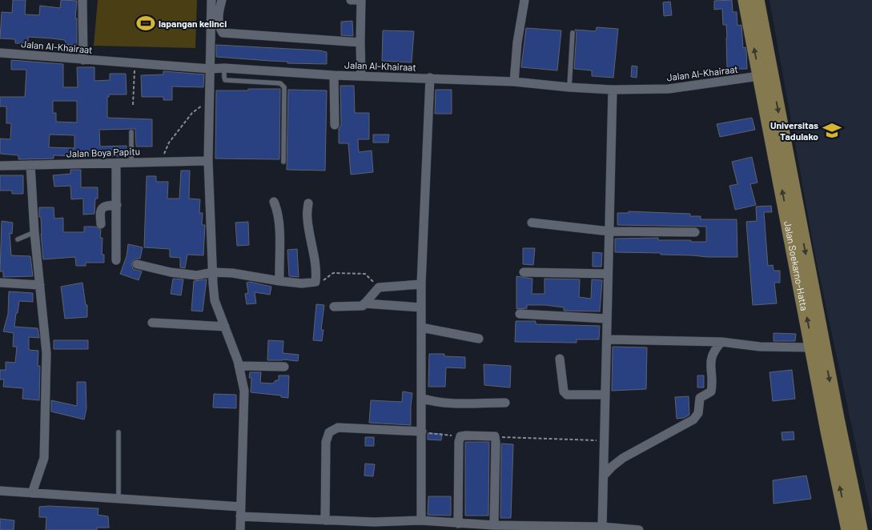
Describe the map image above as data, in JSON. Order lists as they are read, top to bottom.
{
  "streets": {
    "main road": ["Jalan Soekarno-Hatta"],
    "street": ["Jalan Al-Khairaat", "Jalan Boya Papitu"]
  },
  "crossings": [
    ["Jalan Al-Khairaat", "Jalan Soekarno-Hatta"]
  ],
  "places": {
    "sports": ["lapangan kelinci"],
    "school or university": ["Universitas Tadulako"]
  }
}
